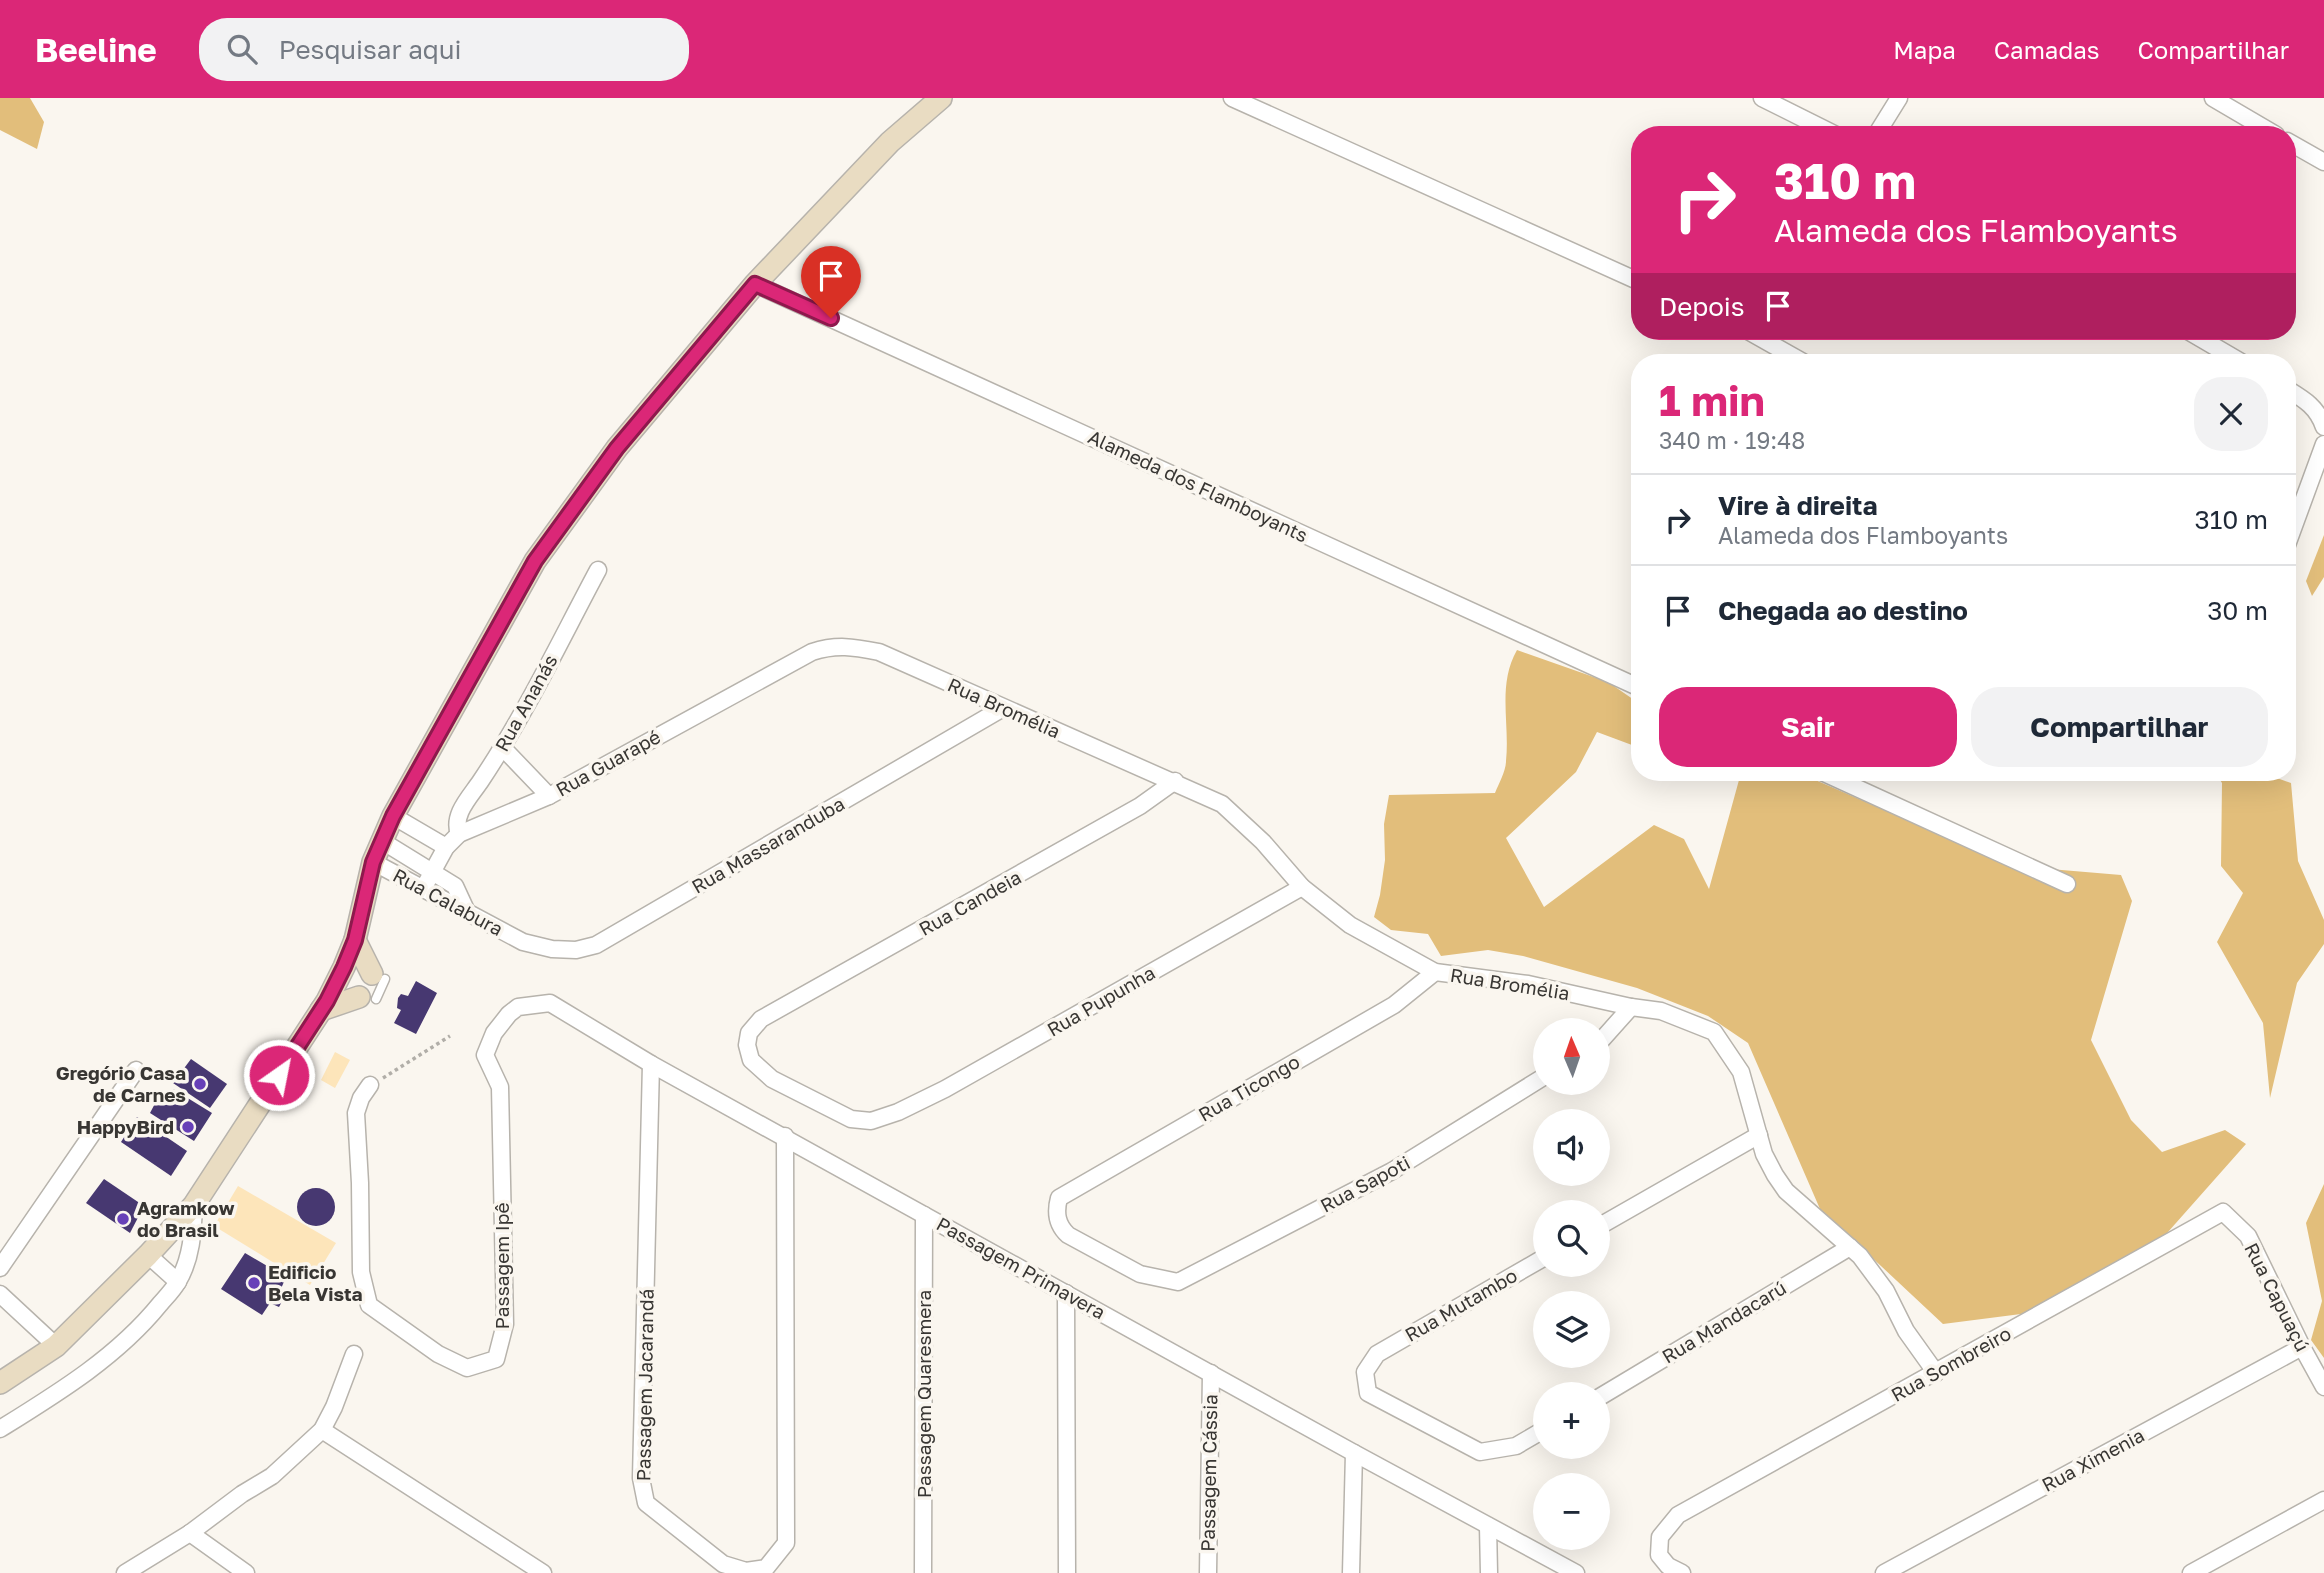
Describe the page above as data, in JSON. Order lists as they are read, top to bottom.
{
  "streets": {
    "street": [
      "Alameda dos Flamboyants",
      "Rua Ananás",
      "Rua Bromélia",
      "Rua Guarapé",
      "Rua Massaranduba",
      "Rua Calabura",
      "Rua Candeia",
      "Rua Pupunha",
      "Rua Ticongo",
      "Rua Sapoti",
      "Passagem Ipê",
      "Passagem Primavera",
      "Rua Capuaçú",
      "Rua Mutambo",
      "Rua Mandacarú",
      "Rua Sombreiro",
      "Passagem Jacarandá",
      "Passagem Quaresmera",
      "Rua Ximenia",
      "Passagem Cássia"
    ]
  },
  "crossings": [
    ["Rua Ananás", "Rua Guarapé"],
    ["Rua Bromélia", "Rua Guarapé"],
    ["Rua Bromélia", "Rua Massaranduba"],
    ["Rua Bromélia", "Rua Candeia"],
    ["Rua Bromélia", "Rua Pupunha"],
    ["Rua Bromélia", "Rua Ticongo"],
    ["Rua Bromélia", "Rua Mandacarú"],
    ["Rua Bromélia", "Rua Sombreiro"],
    ["Rua Guarapé", "Rua Calabura"],
    ["Rua Massaranduba", "Rua Calabura"],
    ["Rua Candeia", "Rua Pupunha"],
    ["Rua Ticongo", "Rua Sapoti"],
    ["Passagem Ipê", "Passagem Primavera"],
    ["Passagem Primavera", "Passagem Jacarandá"],
    ["Passagem Primavera", "Passagem Quaresmera"],
    ["Passagem Primavera", "Passagem Cássia"],
    ["Rua Capuaçú", "Rua Sombreiro"],
    ["Rua Capuaçú", "Rua Ximenia"]
  ],
  "places": [
    "Gregório Casa de Carnes",
    "HappyBird",
    "Agramkow do Brasil",
    "Edificio Bela Vista"
  ],
  "north": "top",
  "page": {
    "header": "Beeline",
    "search": "Pesquisar aqui",
    "nav": ["Mapa", "Camadas", "Compartilhar"],
    "turn": ["310 m", "Alameda dos Flamboyants"],
    "then": "Depois",
    "heading": ["1 min", "340 m · 19:48"],
    "list": [
      {
        "name": "Vire à direita",
        "note": "Alameda dos Flamboyants",
        "value": "310 m"
      },
      {
        "name": "Chegada ao destino",
        "value": "30 m"
      }
    ],
    "buttons": ["Sair", "Compartilhar"],
    "map_buttons": ["+", "−"]
  }
}
